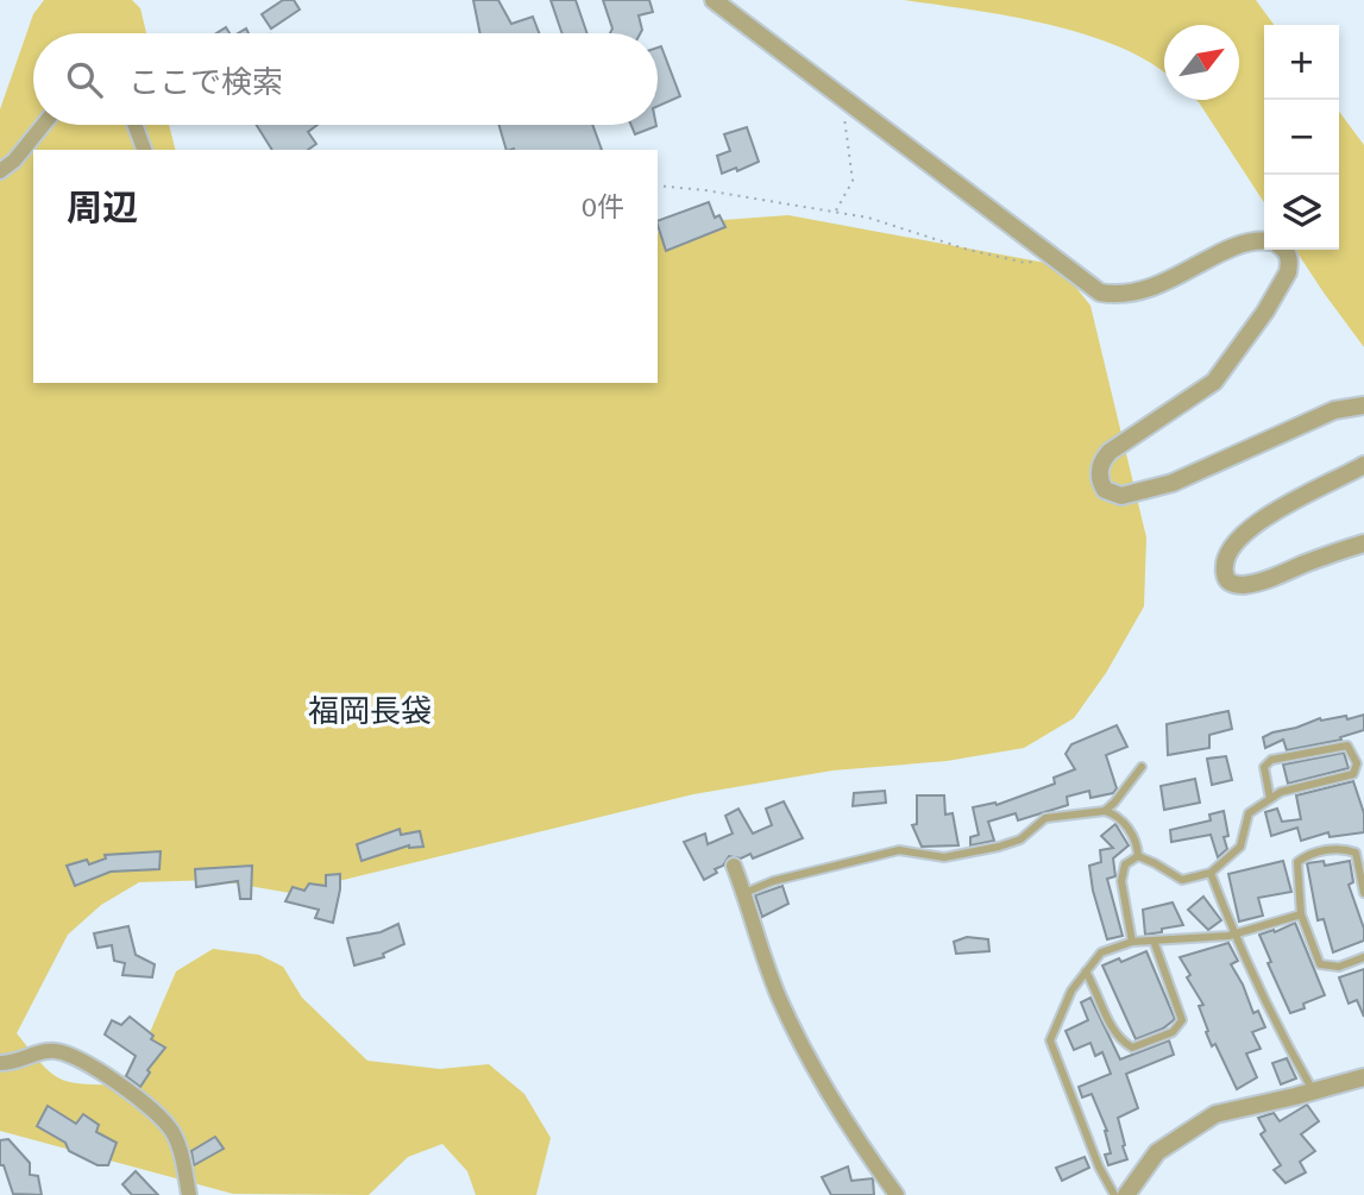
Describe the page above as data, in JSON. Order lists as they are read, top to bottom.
{
  "districts": ["福岡長袋"],
  "north": "top right",
  "page": {
    "map_buttons": ["+", "−"],
    "search": "ここで検索",
    "heading": ["周辺", "0件"]
  }
}
